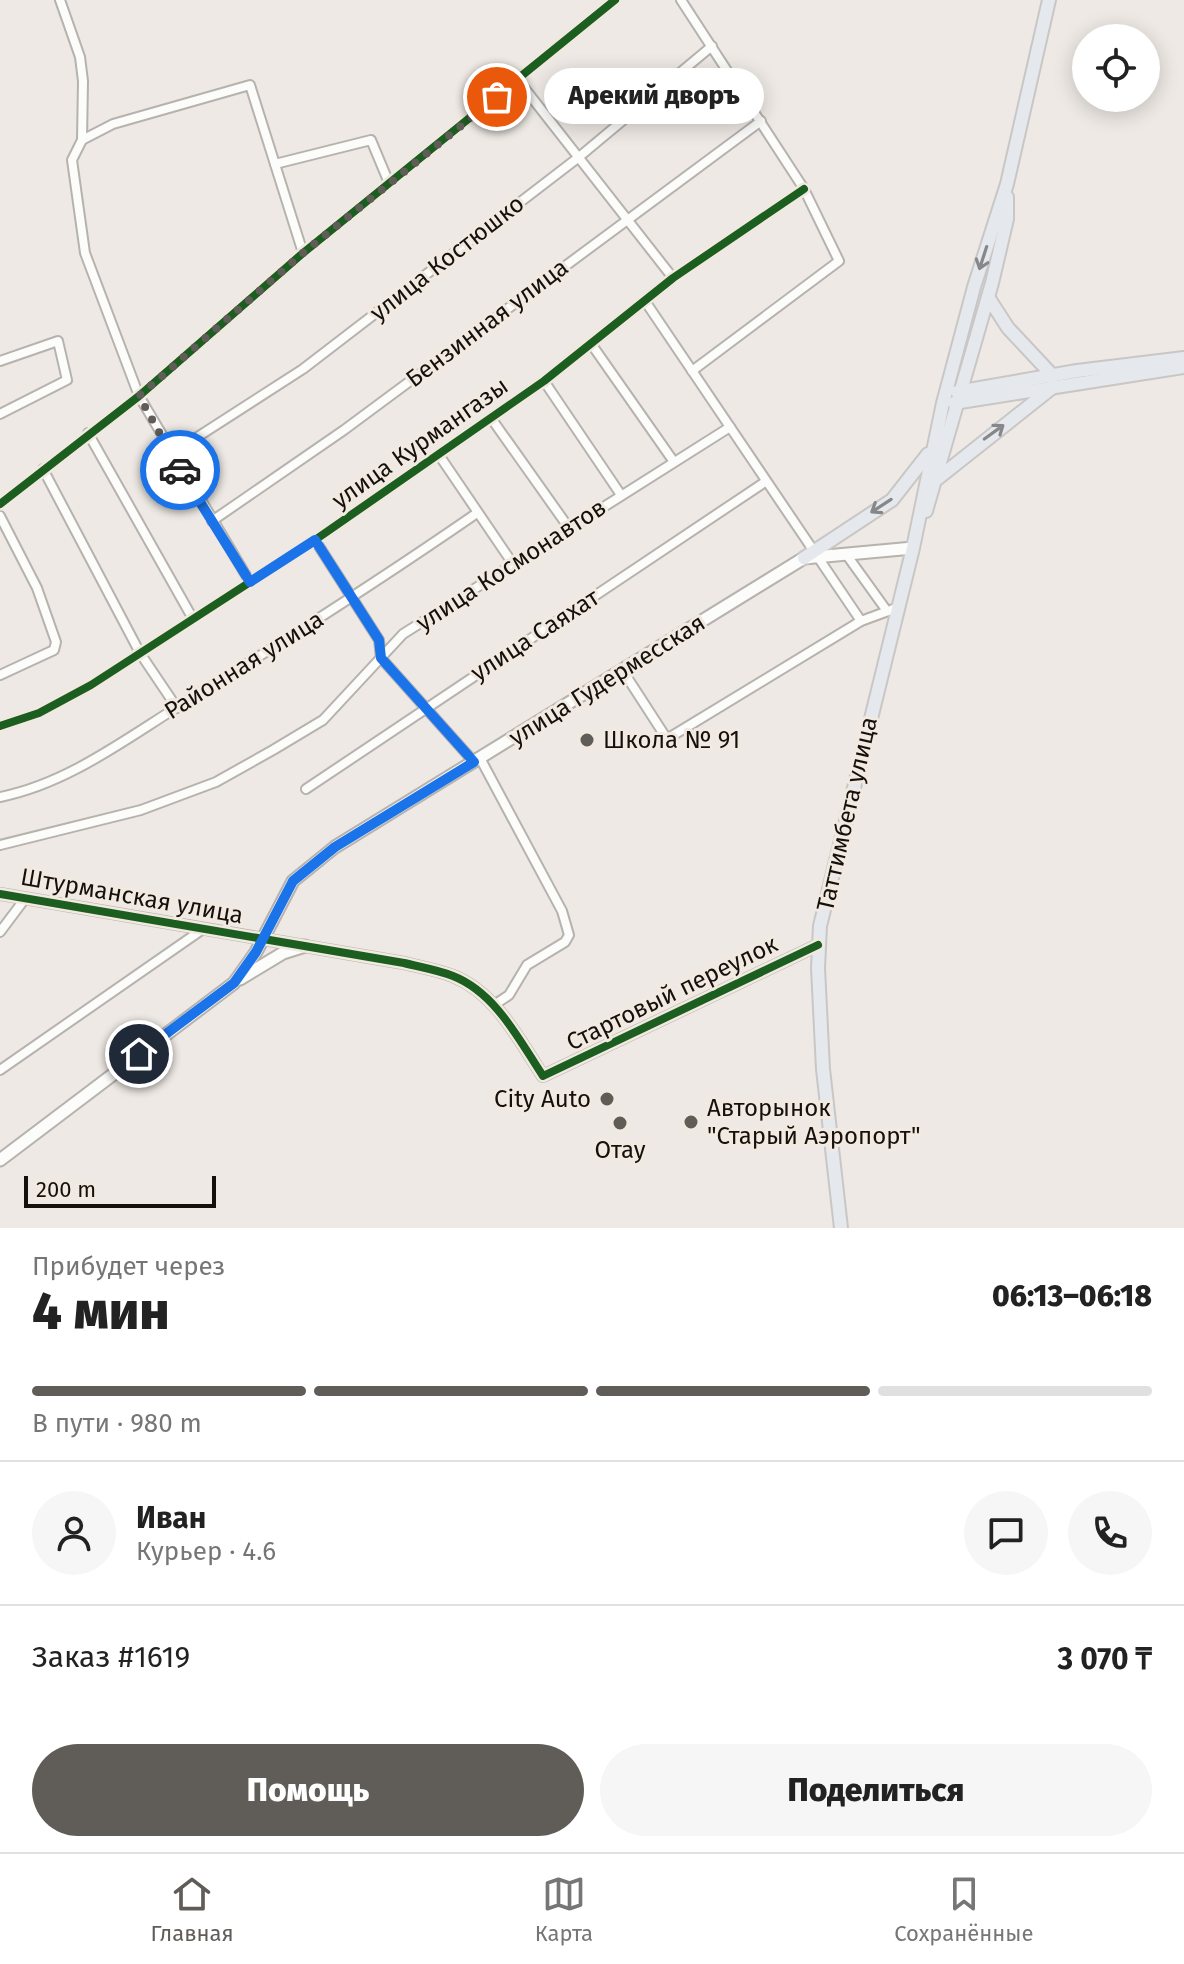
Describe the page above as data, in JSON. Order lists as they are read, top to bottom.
{
  "streets": {
    "main road": ["улица Гудермесская", "Таттимбета улица"],
    "street": [
      "улица Костюшко",
      "Бензинная улица",
      "улица Курмангазы",
      "улица Космонавтов",
      "улица Саяхат",
      "Районная улица",
      "Штурманская улица",
      "Стартовый переулок"
    ]
  },
  "crossings": [
    ["улица Гудермесская", "Таттимбета улица"],
    ["улица Гудермесская", "Штурманская улица"],
    ["Таттимбета улица", "Стартовый переулок"],
    ["Штурманская улица", "Стартовый переулок"]
  ],
  "places": [
    "Арекий дворъ",
    "Школа № 91",
    "City Auto",
    "Авторынок \"Старый Аэропорт\"",
    "Отау"
  ],
  "scale_bar": "200 m",
  "page": {
    "bubble": "Арекий дворъ",
    "scale": "200 m",
    "heading": ["4 мин", "Прибудет через", "06:13–06:18"],
    "panel": [
      "Иван",
      "Курьер · 4.6",
      "Заказ #1619",
      "3 070 ₸"
    ],
    "bar": "В пути · 980 m",
    "buttons": ["Помощь", "Поделиться"],
    "tabs": ["Главная", "Карта", "Сохранённые"]
  }
}
